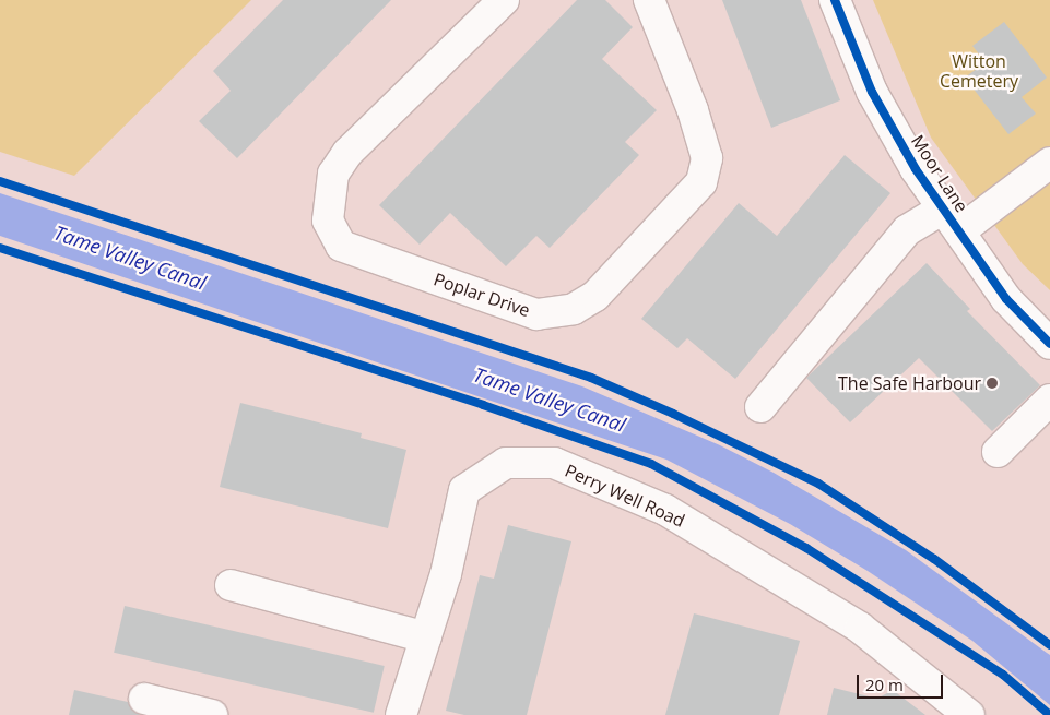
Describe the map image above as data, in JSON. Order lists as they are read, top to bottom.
{
  "streets": {
    "street": ["Moor Lane", "Poplar Drive", "Perry Well Road"]
  },
  "water": ["Tame Valley Canal"],
  "parks": ["Witton Cemetery"],
  "places": ["The Safe Harbour"],
  "scale_bar": "20 m"
}
